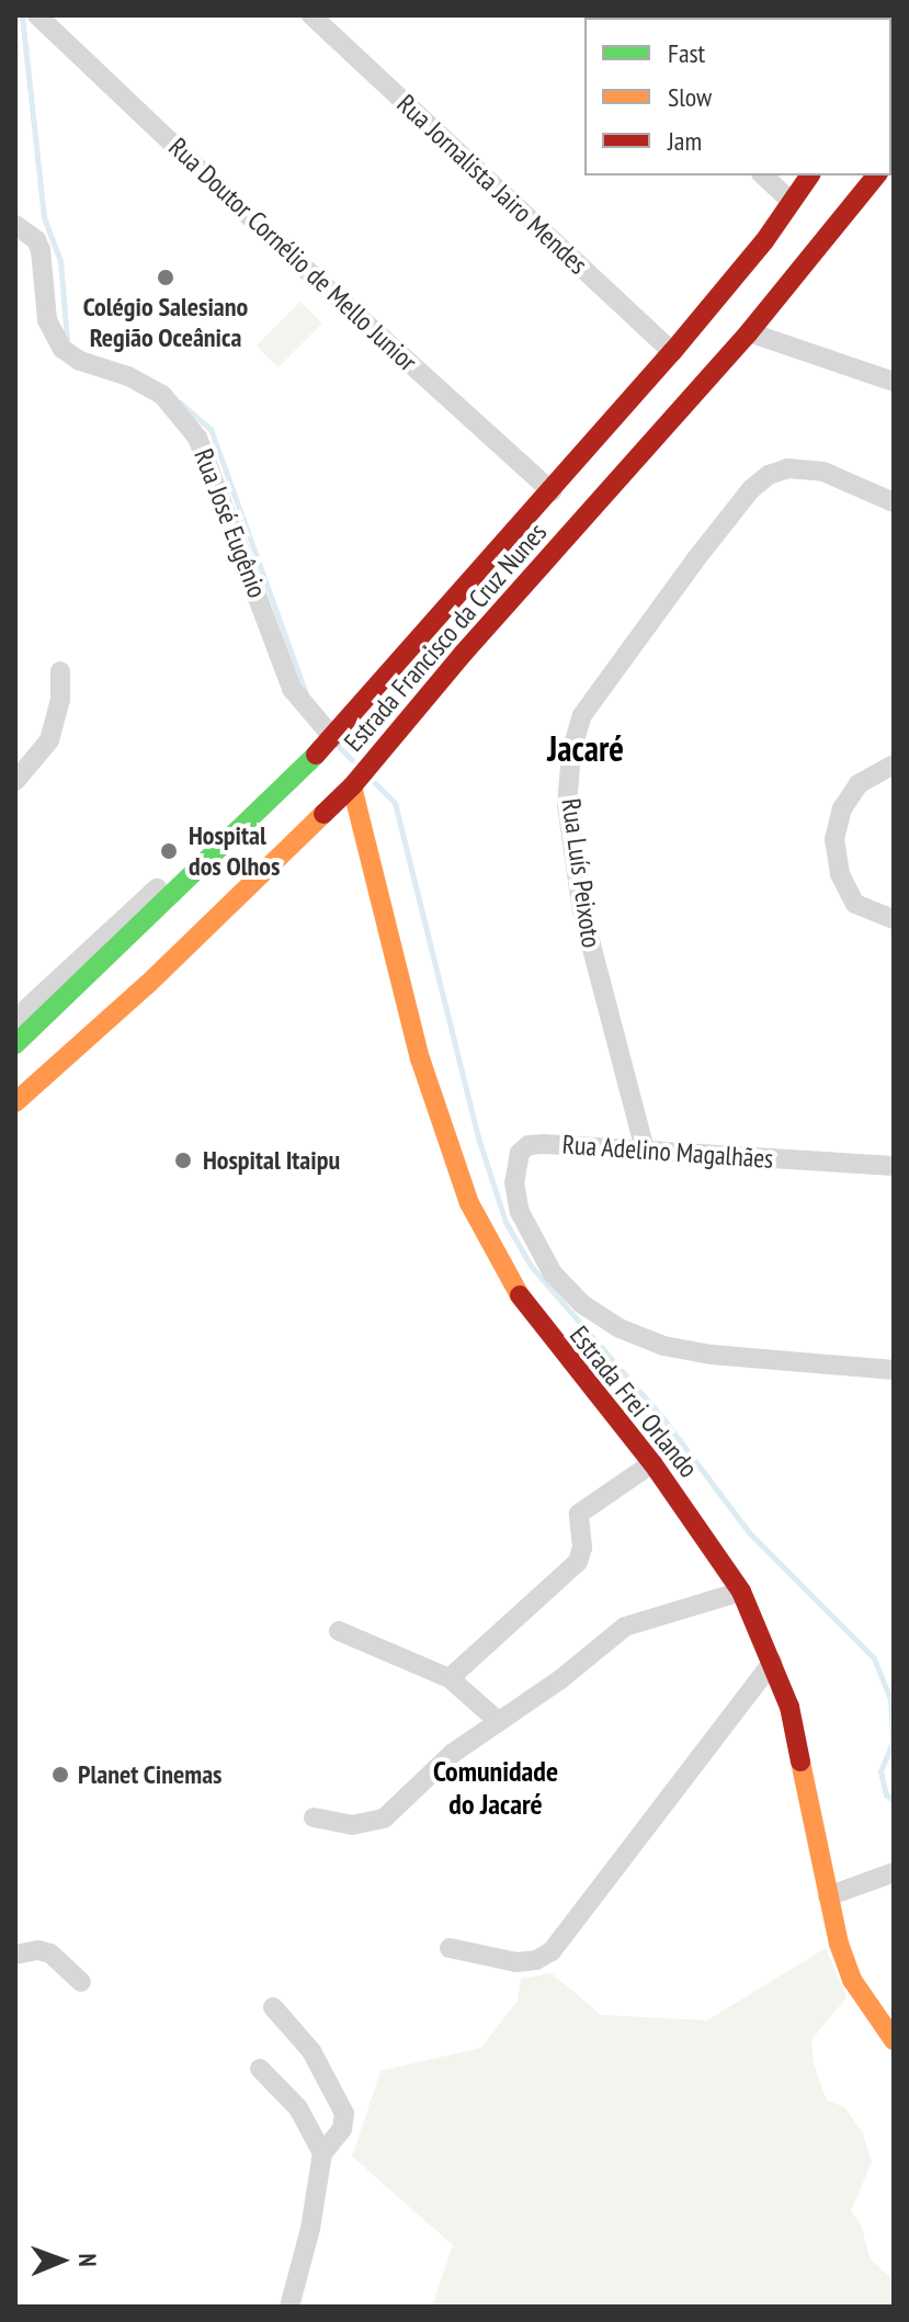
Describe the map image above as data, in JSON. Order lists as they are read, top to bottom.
{
  "streets": {
    "main road": ["Estrada Francisco da Cruz Nunes", "Estrada Frei Orlando"],
    "street": [
      "Rua Jornalista Jairo Mendes",
      "Rua Doutor Cornélio de Mello Junior",
      "Rua José Eugênio",
      "Rua Luís Peixoto",
      "Rua Adelino Magalhães"
    ]
  },
  "crossings": [
    ["Rua Jornalista Jairo Mendes", "Estrada Francisco da Cruz Nunes"],
    ["Rua Doutor Cornélio de Mello Junior", "Estrada Francisco da Cruz Nunes"],
    ["Rua José Eugênio", "Estrada Francisco da Cruz Nunes"],
    ["Estrada Francisco da Cruz Nunes", "Estrada Frei Orlando"],
    ["Rua Luís Peixoto", "Rua Adelino Magalhães"]
  ],
  "districts": ["Jacaré", "Comunidade do Jacaré"],
  "places": [
    "Colégio Salesiano Região Oceânica",
    "Hospital dos Olhos",
    "Hospital Itaipu",
    "Planet Cinemas"
  ],
  "legend": ["Fast", "Slow", "Jam"],
  "north": "right"
}
